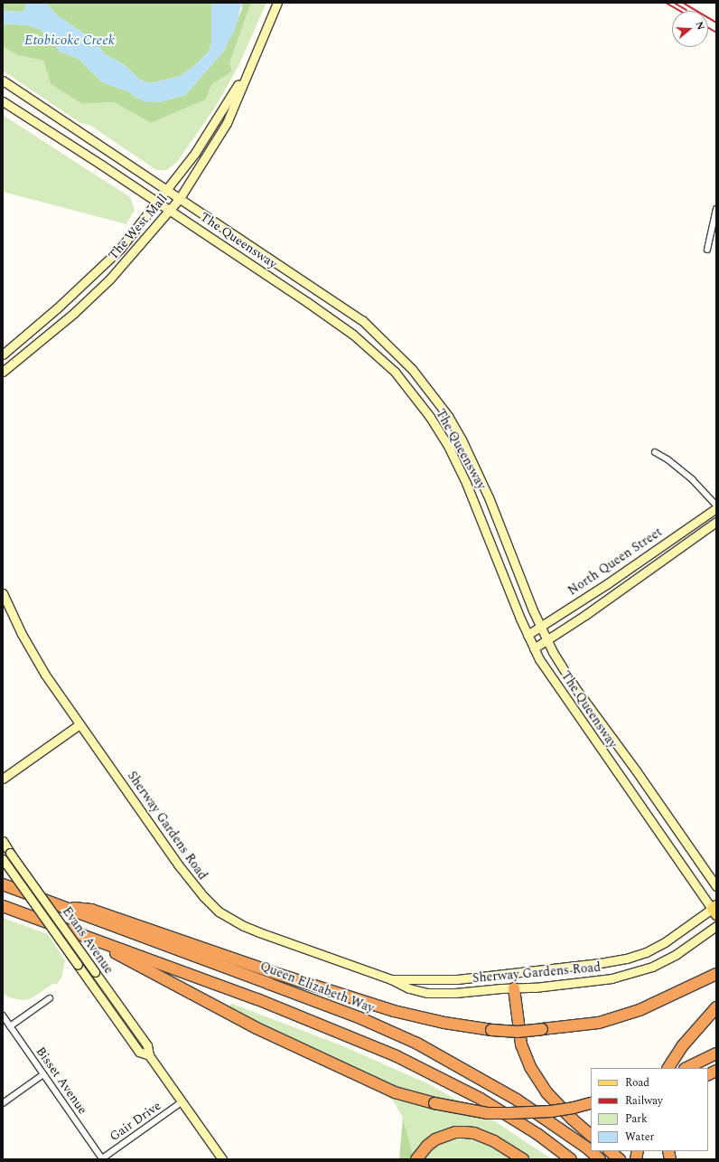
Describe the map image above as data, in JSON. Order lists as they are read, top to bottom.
{
  "streets": {
    "highway": ["Queen Elizabeth Way"],
    "main road": [
      "The West Mall",
      "The Queensway",
      "North Queen Street",
      "Sherway Gardens Road",
      "Evans Avenue"
    ],
    "street": ["Bisset Avenue", "Gair Drive"]
  },
  "crossings": [
    ["The West Mall", "The Queensway"],
    ["The Queensway", "North Queen Street"],
    ["The Queensway", "Sherway Gardens Road"],
    ["Evans Avenue", "Gair Drive"],
    ["Bisset Avenue", "Gair Drive"]
  ],
  "water": ["Etobicoke Creek"],
  "legend": [
    "Road",
    "Railway",
    "Park",
    "Water"
  ],
  "north": "right"
}
